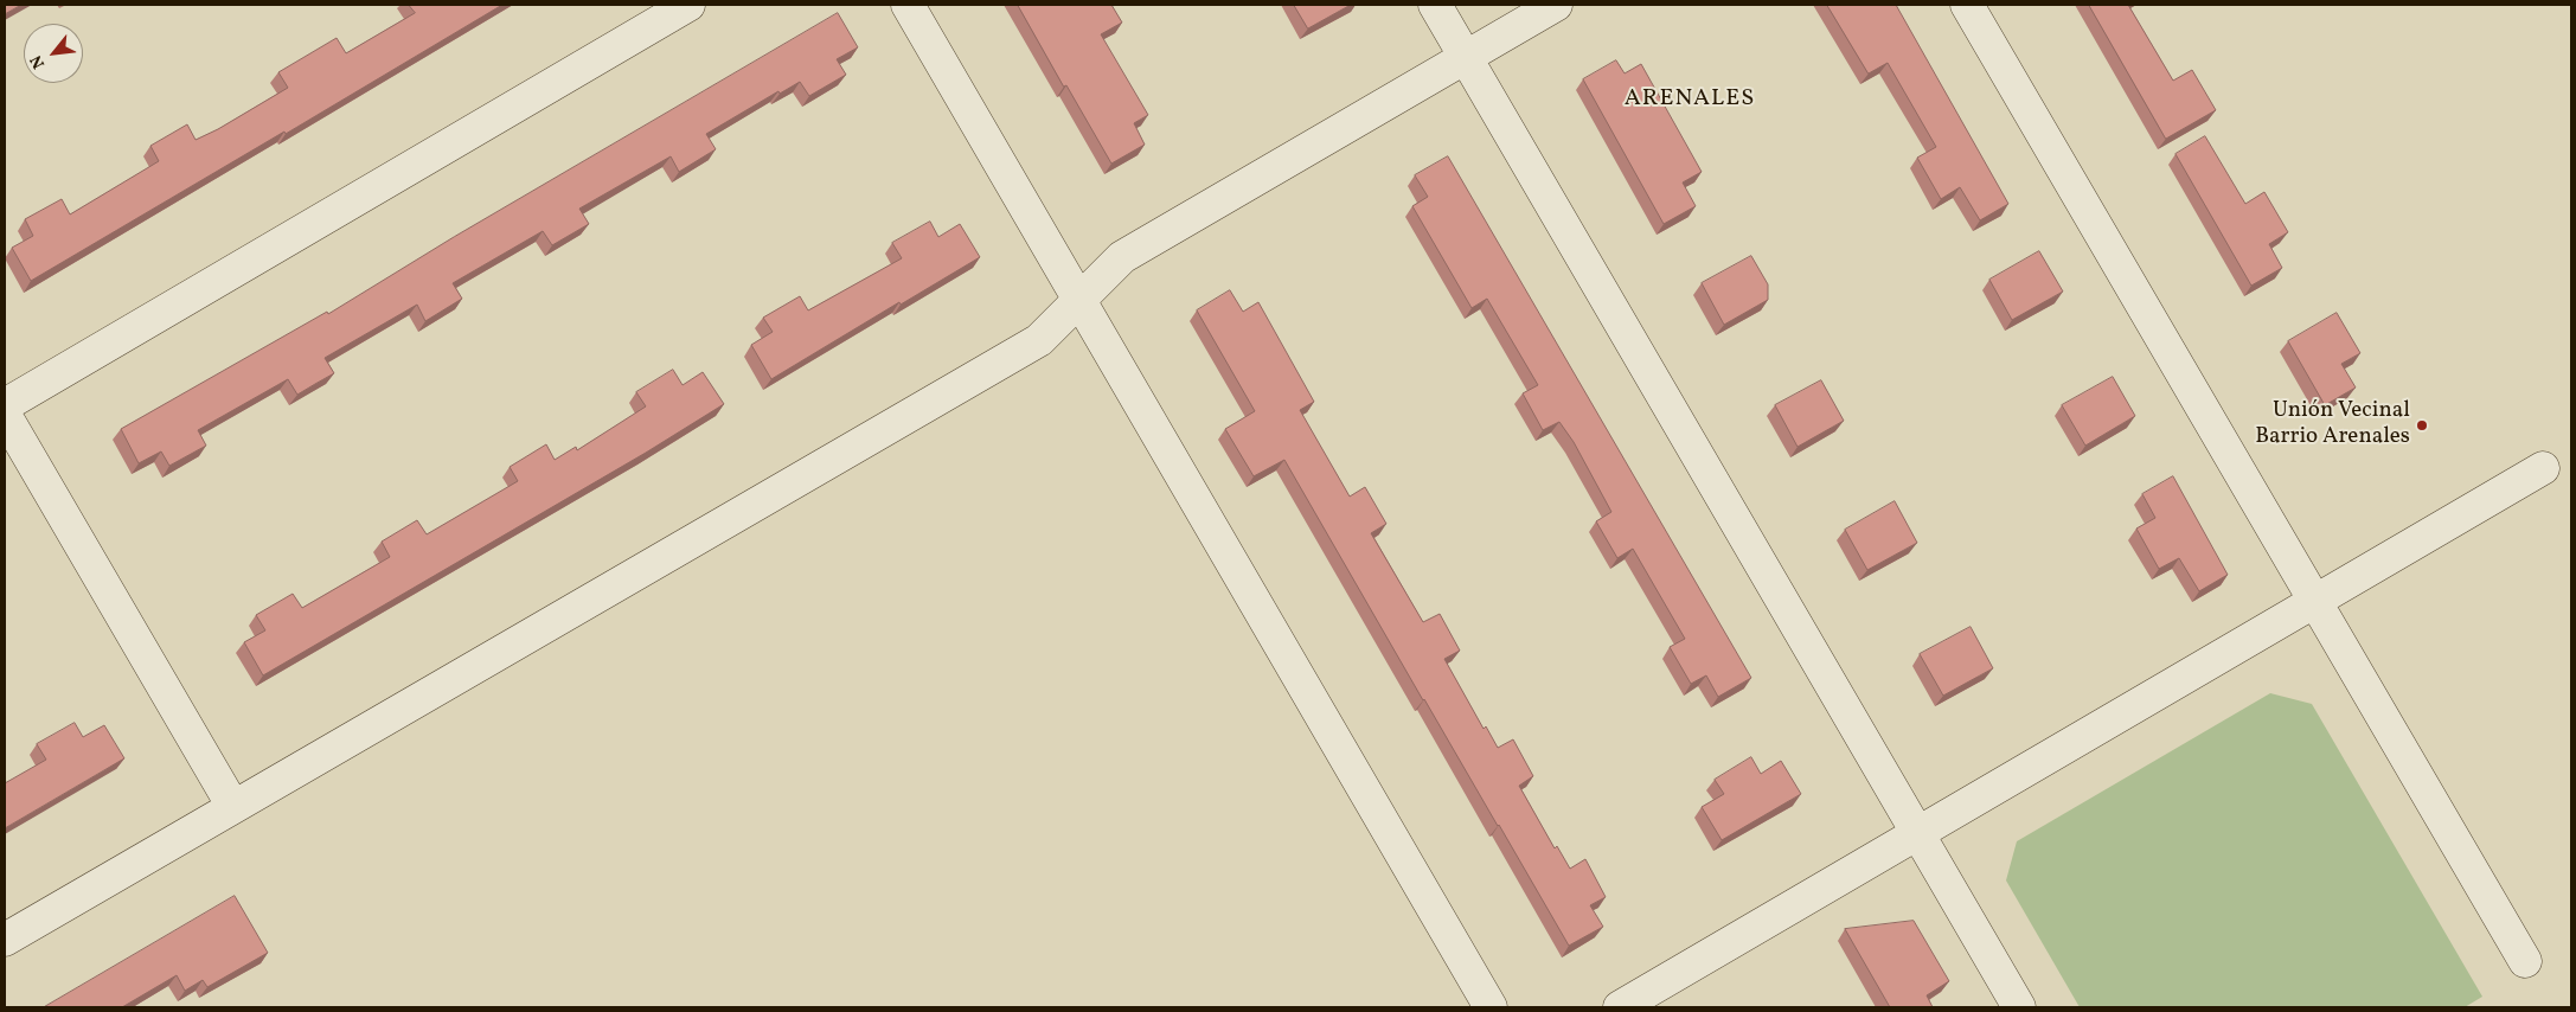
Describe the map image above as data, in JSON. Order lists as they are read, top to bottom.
{
  "districts": ["ARENALES"],
  "places": ["Unión Vecinal Barrio Arenales"],
  "north": "bottom left"
}
